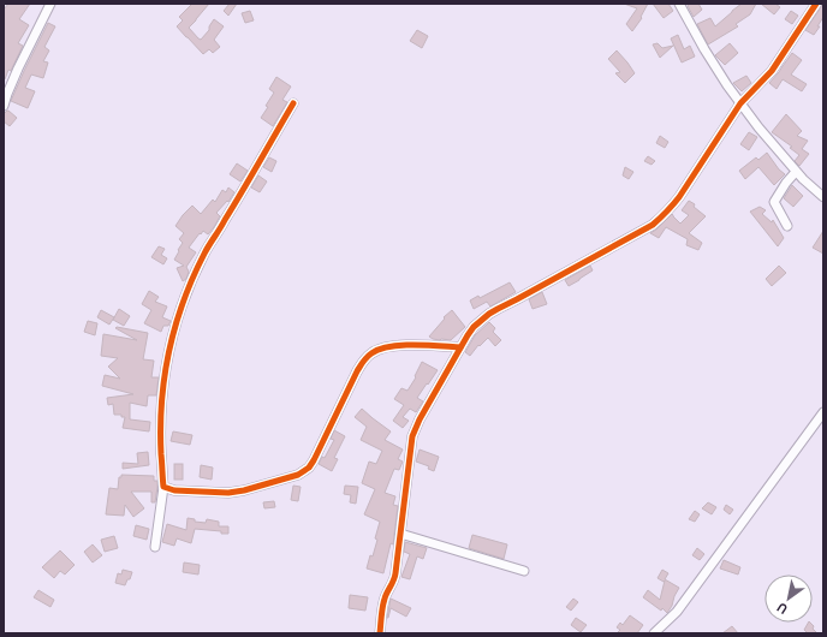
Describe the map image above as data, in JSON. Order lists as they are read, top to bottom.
{
  "north": "bottom left"
}
